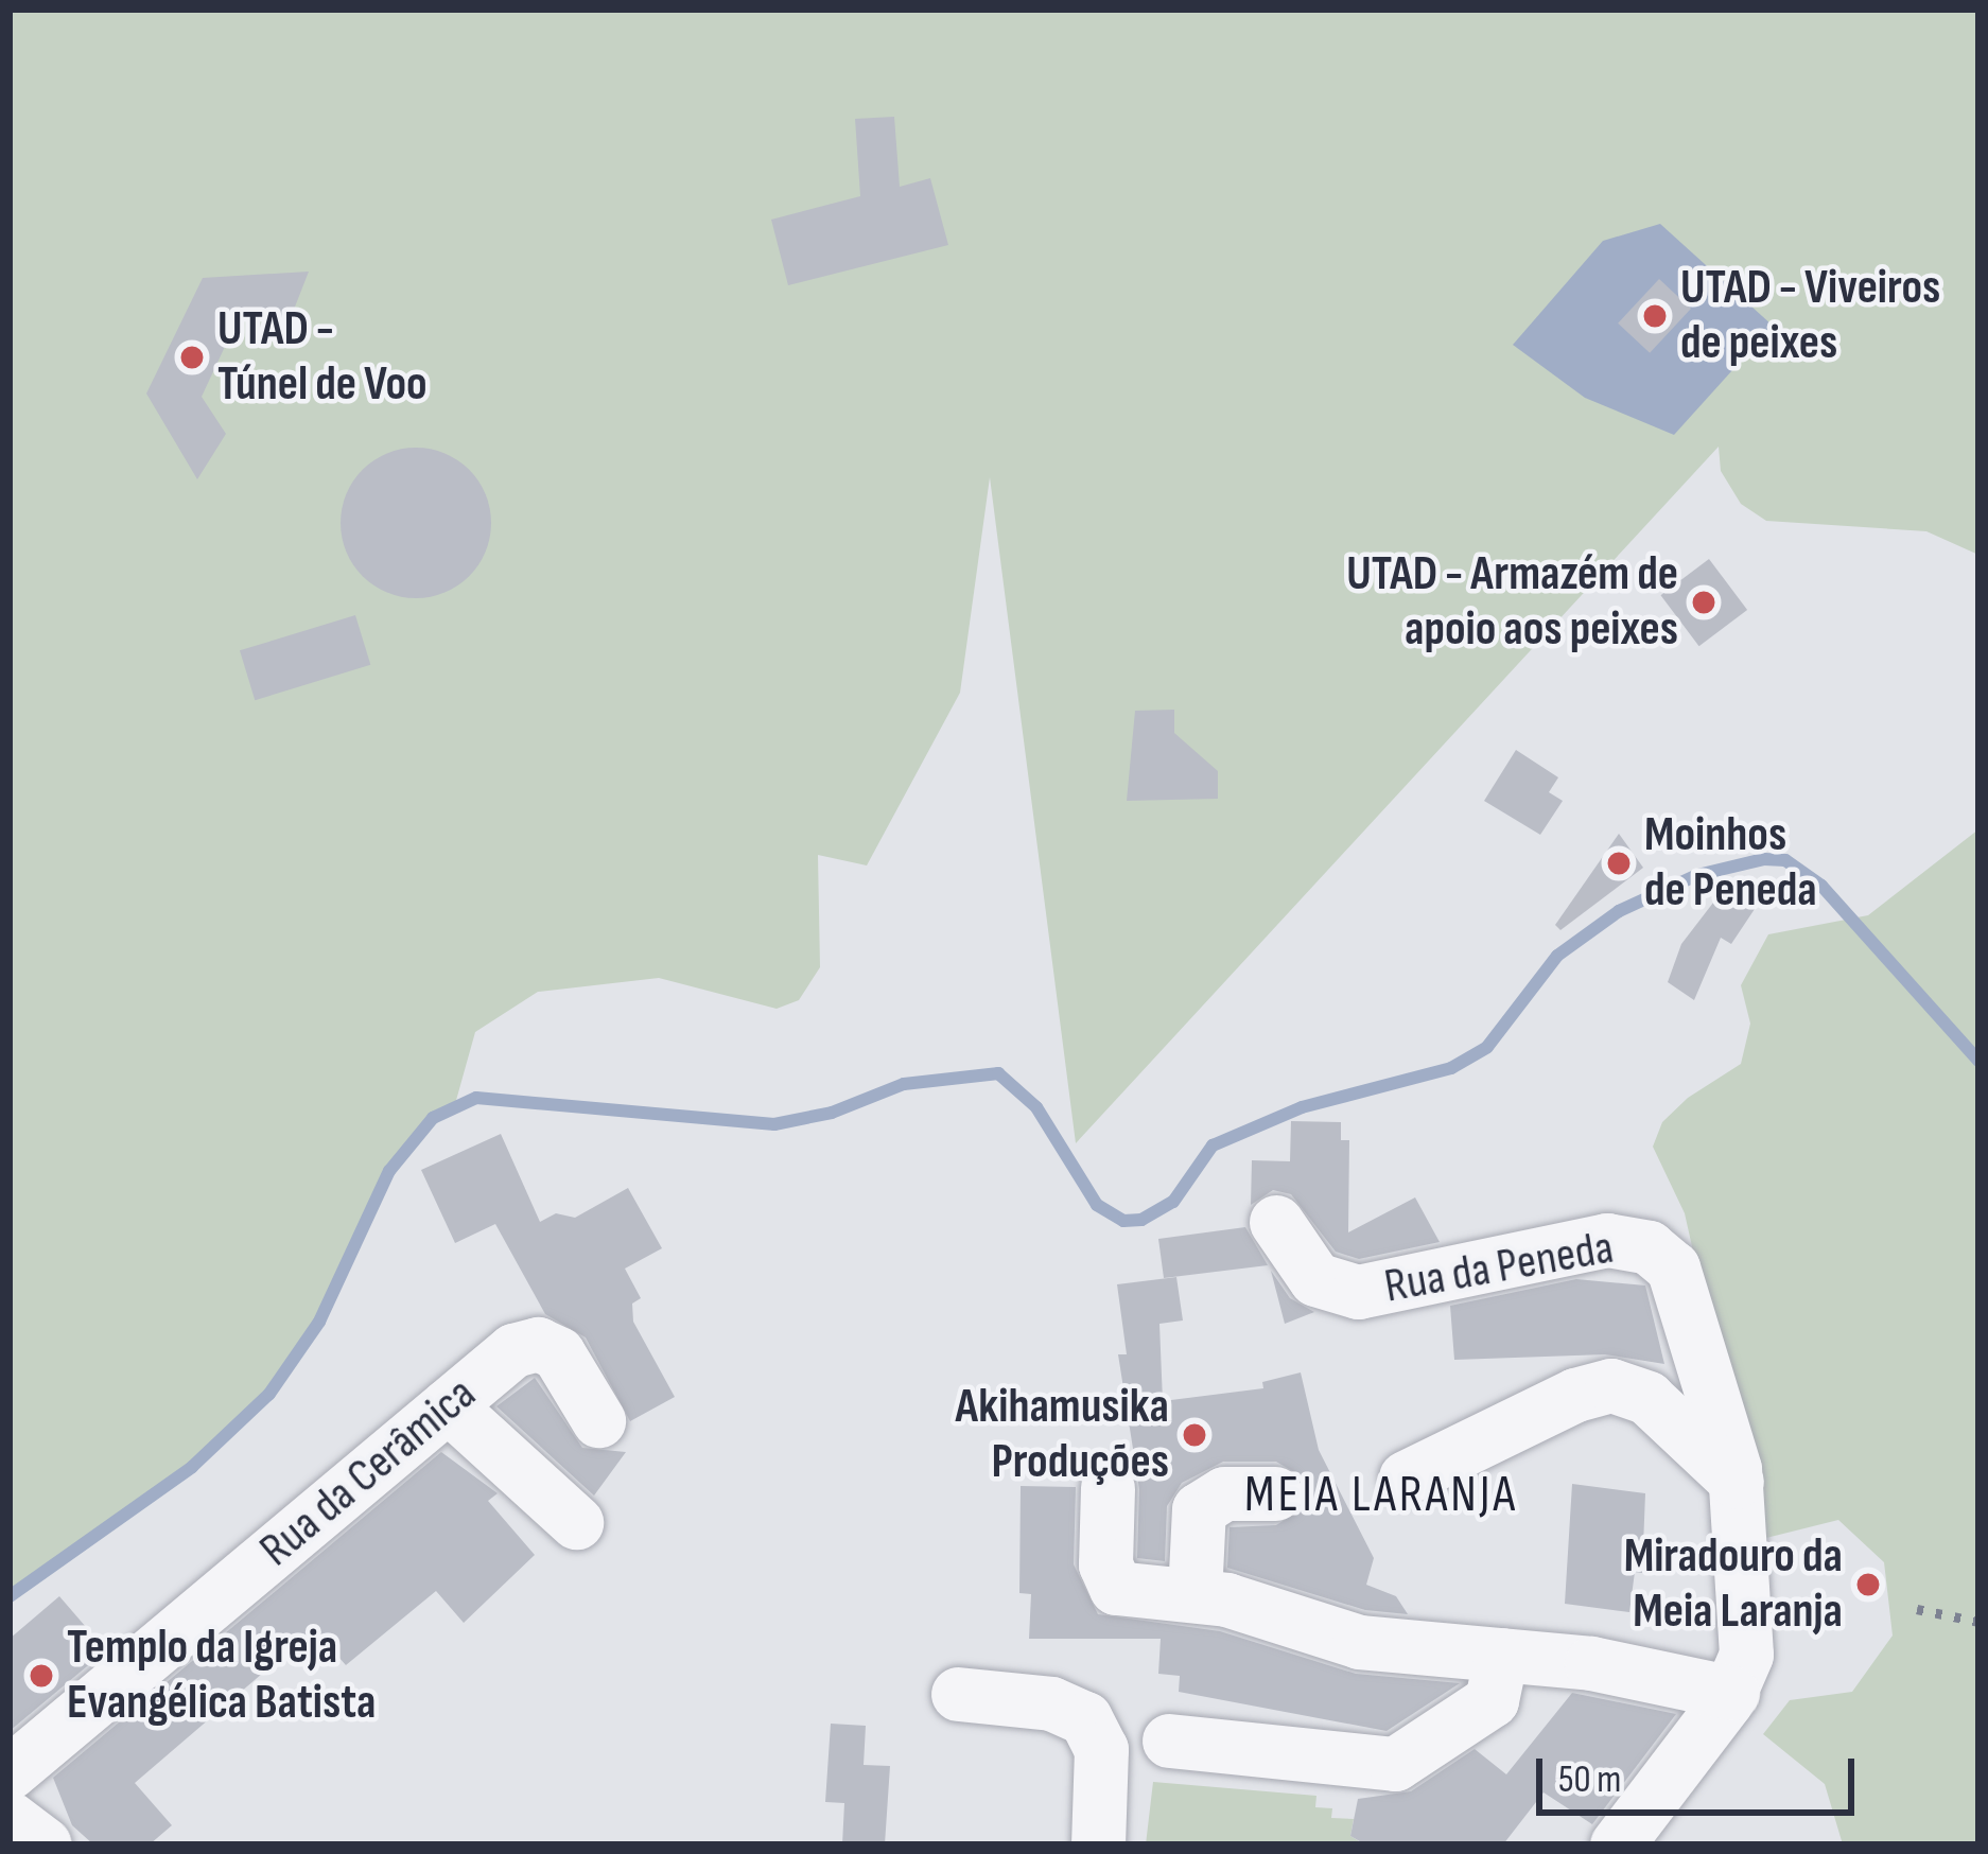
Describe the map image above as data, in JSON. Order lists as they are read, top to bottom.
{
  "streets": {
    "street": ["Rua da Peneda", "Rua da Cerâmica"]
  },
  "districts": ["MEIA LARANJA"],
  "places": [
    "UTAD - Viveiros de peixes",
    "UTAD - Túnel de Voo",
    "UTAD - Armazém de apoio aos peixes",
    "Moinhos de Peneda",
    "Akihamusika Produções",
    "Miradouro da Meia Laranja",
    "Templo da Igreja Evangélica Batista"
  ],
  "scale_bar": "50 m"
}
